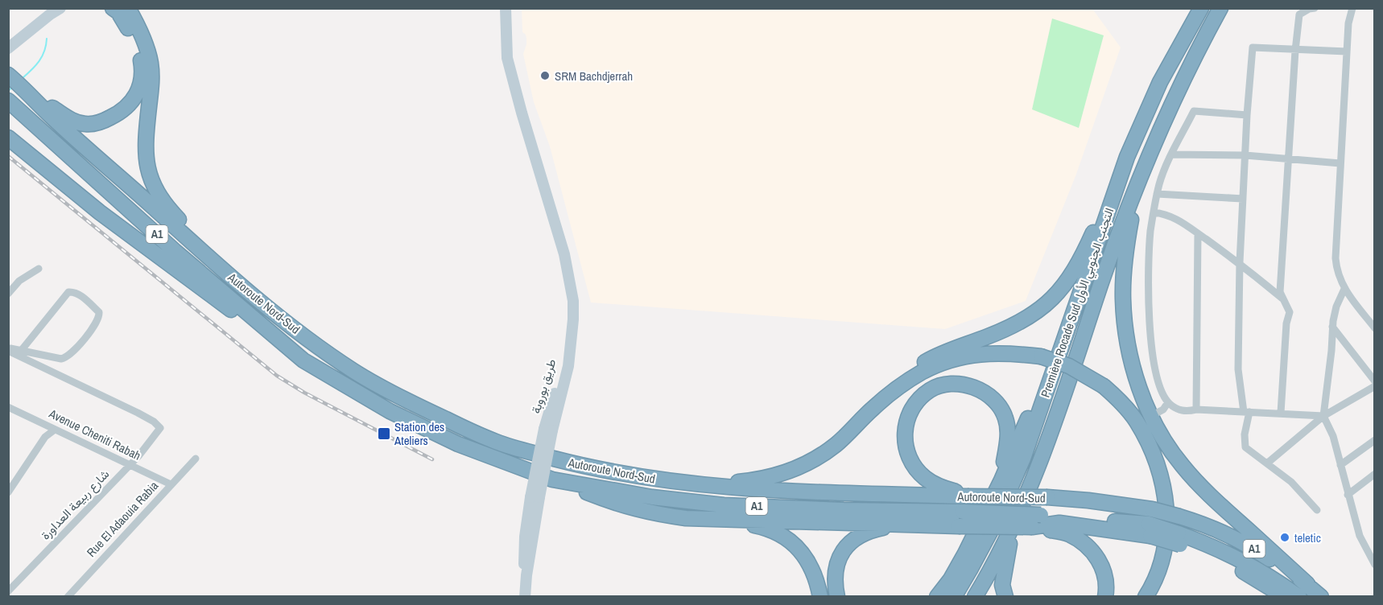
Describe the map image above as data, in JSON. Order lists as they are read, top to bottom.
{
  "streets": {
    "highway": ["A1", "Première Rocade Sud التجنب الجنوبي الأول", "Autoroute Nord-Sud"],
    "main road": ["طريق بوروبة"],
    "street": ["Avenue Cheniti Rabah", "شارع ربيعة العداورة", "Rue El Adaouia Rabia"]
  },
  "crossings": [
    ["Avenue Cheniti Rabah", "شارع ربيعة العداورة"],
    ["Avenue Cheniti Rabah", "Rue El Adaouia Rabia"]
  ],
  "places": {
    "other": ["SRM Bachdjerrah", "teletic"],
    "transit": ["Station des Ateliers"]
  }
}
